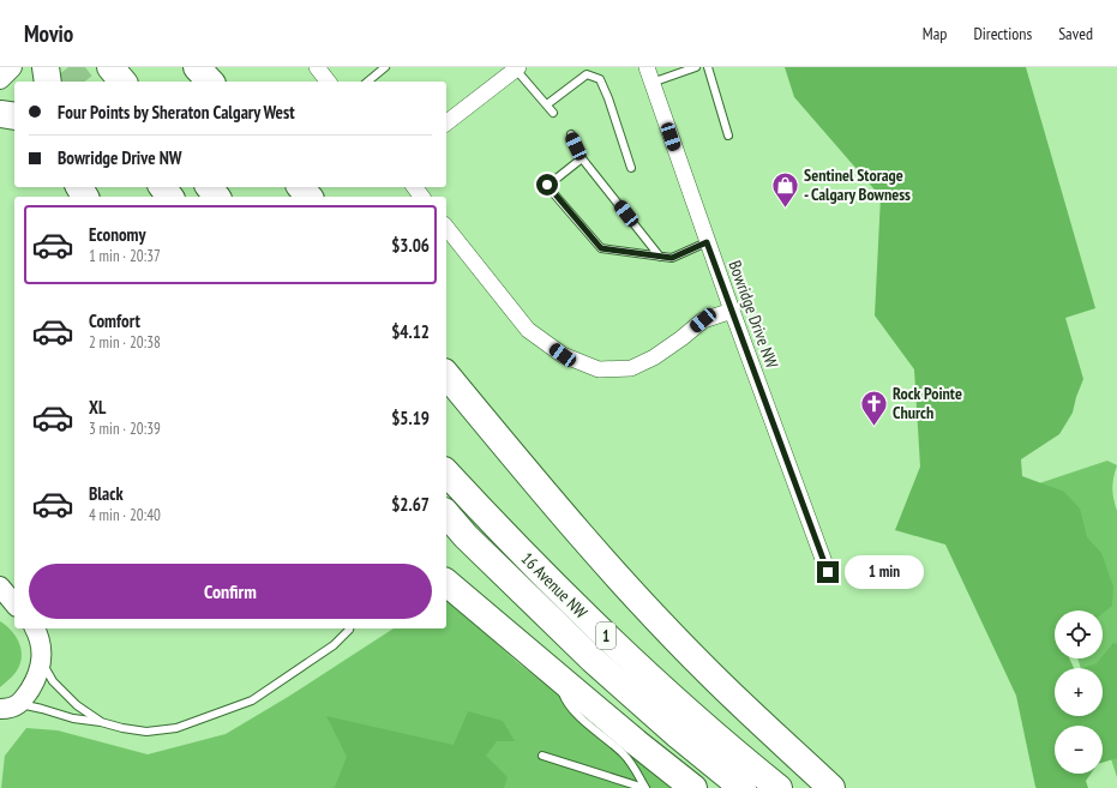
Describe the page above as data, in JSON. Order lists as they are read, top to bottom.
{
  "streets": {
    "highway": ["16 Avenue NW", "1"],
    "street": ["Bowridge Drive NW"]
  },
  "places": {
    "shop": ["Sentinel Storage - Calgary Bowness"],
    "church": ["Rock Pointe Church"]
  },
  "page": {
    "header": "Movio",
    "nav": ["Map", "Directions", "Saved"],
    "banner": ["Four Points by Sheraton Calgary West", "Bowridge Drive NW"],
    "list": [
      {
        "name": "Economy",
        "note": "1 min · 20:37",
        "value": "$3.06"
      },
      {
        "name": "Comfort",
        "note": "2 min · 20:38",
        "value": "$4.12"
      },
      {
        "name": "XL",
        "note": "3 min · 20:39",
        "value": "$5.19"
      },
      {
        "name": "Black",
        "note": "4 min · 20:40",
        "value": "$2.67"
      }
    ],
    "buttons": "Confirm",
    "bubble": "1 min",
    "map_buttons": ["+", "−"]
  }
}
